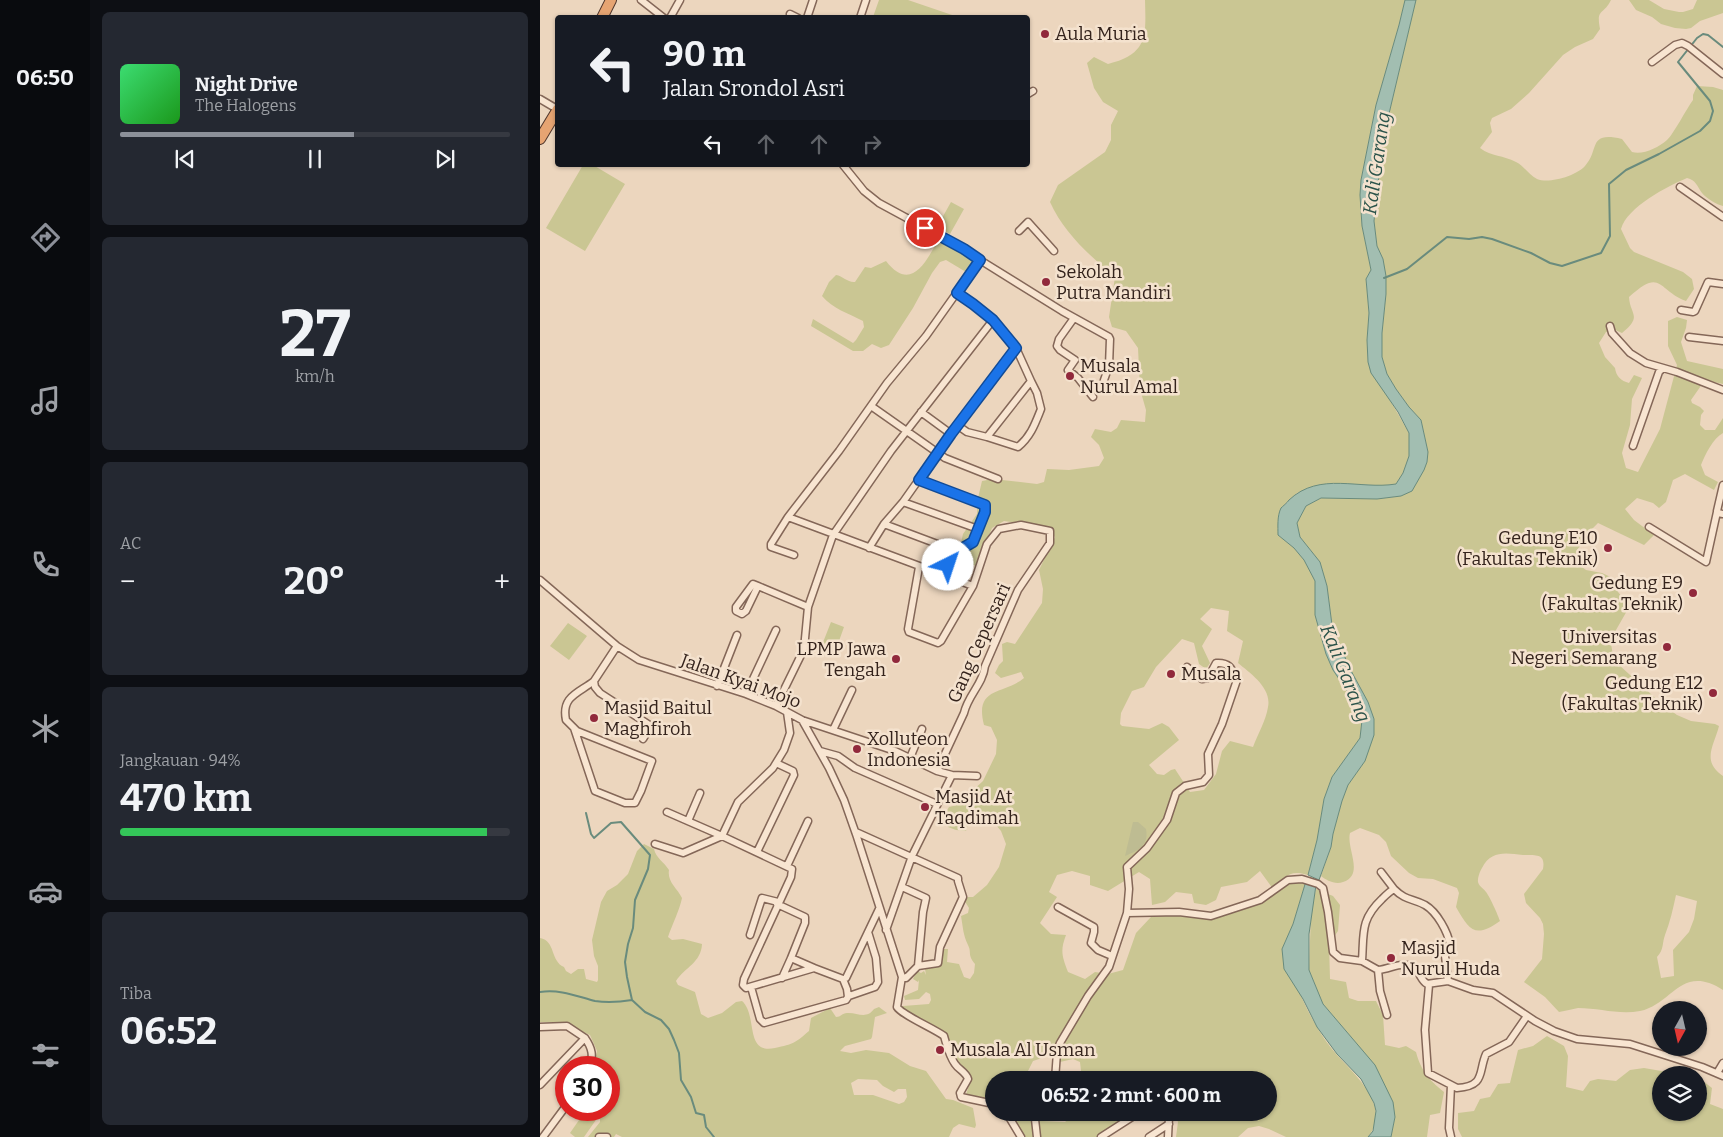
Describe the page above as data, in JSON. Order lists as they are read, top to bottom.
{
  "streets": {
    "street": ["Gang Cepersari", "Jalan Kyai Mojo"]
  },
  "crossings": [
    ["Gang Cepersari", "Jalan Kyai Mojo"]
  ],
  "water": ["Kali Garang"],
  "places": [
    "Aula Muria",
    "Sekolah Putra Mandiri",
    "Musala Nurul Amal",
    "Gedung E10 (Fakultas Teknik)",
    "Gedung E9 (Fakultas Teknik)",
    "Universitas Negeri Semarang",
    "LPMP Jawa Tengah",
    "Musala",
    "Gedung E12 (Fakultas Teknik)",
    "Masjid Baitul Maghfiroh",
    "Xolluteon Indonesia",
    "Masjid At Taqdimah",
    "Masjid Nurul Huda",
    "Musala Al Usman"
  ],
  "north": "bottom",
  "page": {
    "tabs": "06:50",
    "turn": ["90 m", "Jalan Srondol Asri"],
    "song": ["Night Drive", "The Halogens"],
    "tile": [
      ["27", "km/h"],
      "AC",
      ["Jangkauan · 94%", "470 km"],
      ["Tiba", "06:52"]
    ],
    "heat": ["−", "20°", "+"],
    "limit": "30",
    "trip": "06:52 · 2 mnt · 600 m"
  }
}
